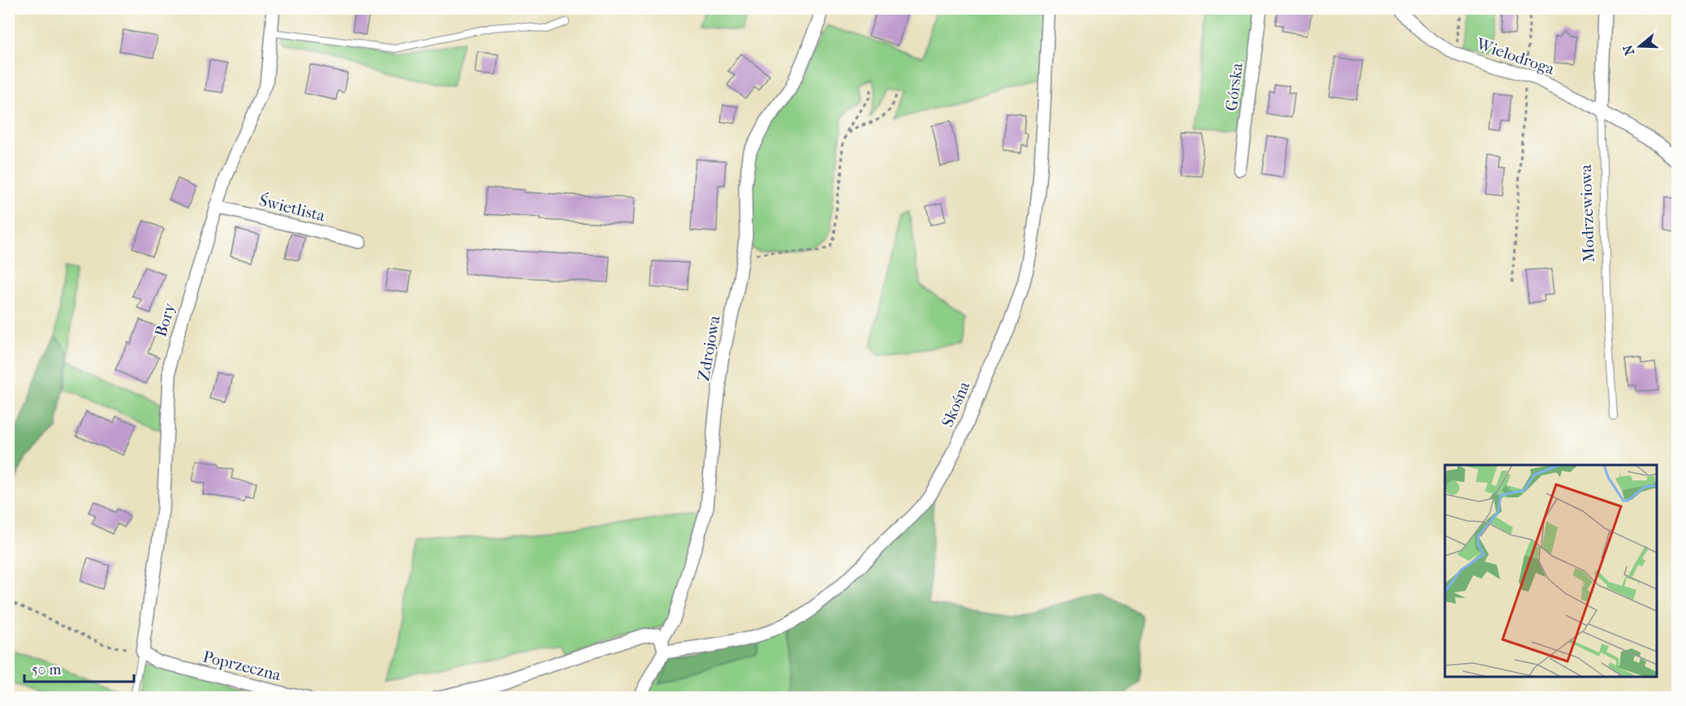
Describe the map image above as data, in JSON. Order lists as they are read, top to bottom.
{
  "streets": {
    "street": [
      "Wielodroga",
      "Górska",
      "Świetlista",
      "Modrzewiowa",
      "Bory",
      "Zdrojowa",
      "Skośna",
      "Poprzeczna"
    ]
  },
  "crossings": [
    ["Wielodroga", "Modrzewiowa"],
    ["Świetlista", "Bory"],
    ["Bory", "Poprzeczna"],
    ["Zdrojowa", "Skośna"]
  ],
  "scale_bar": "50 m",
  "north": "left"
}
